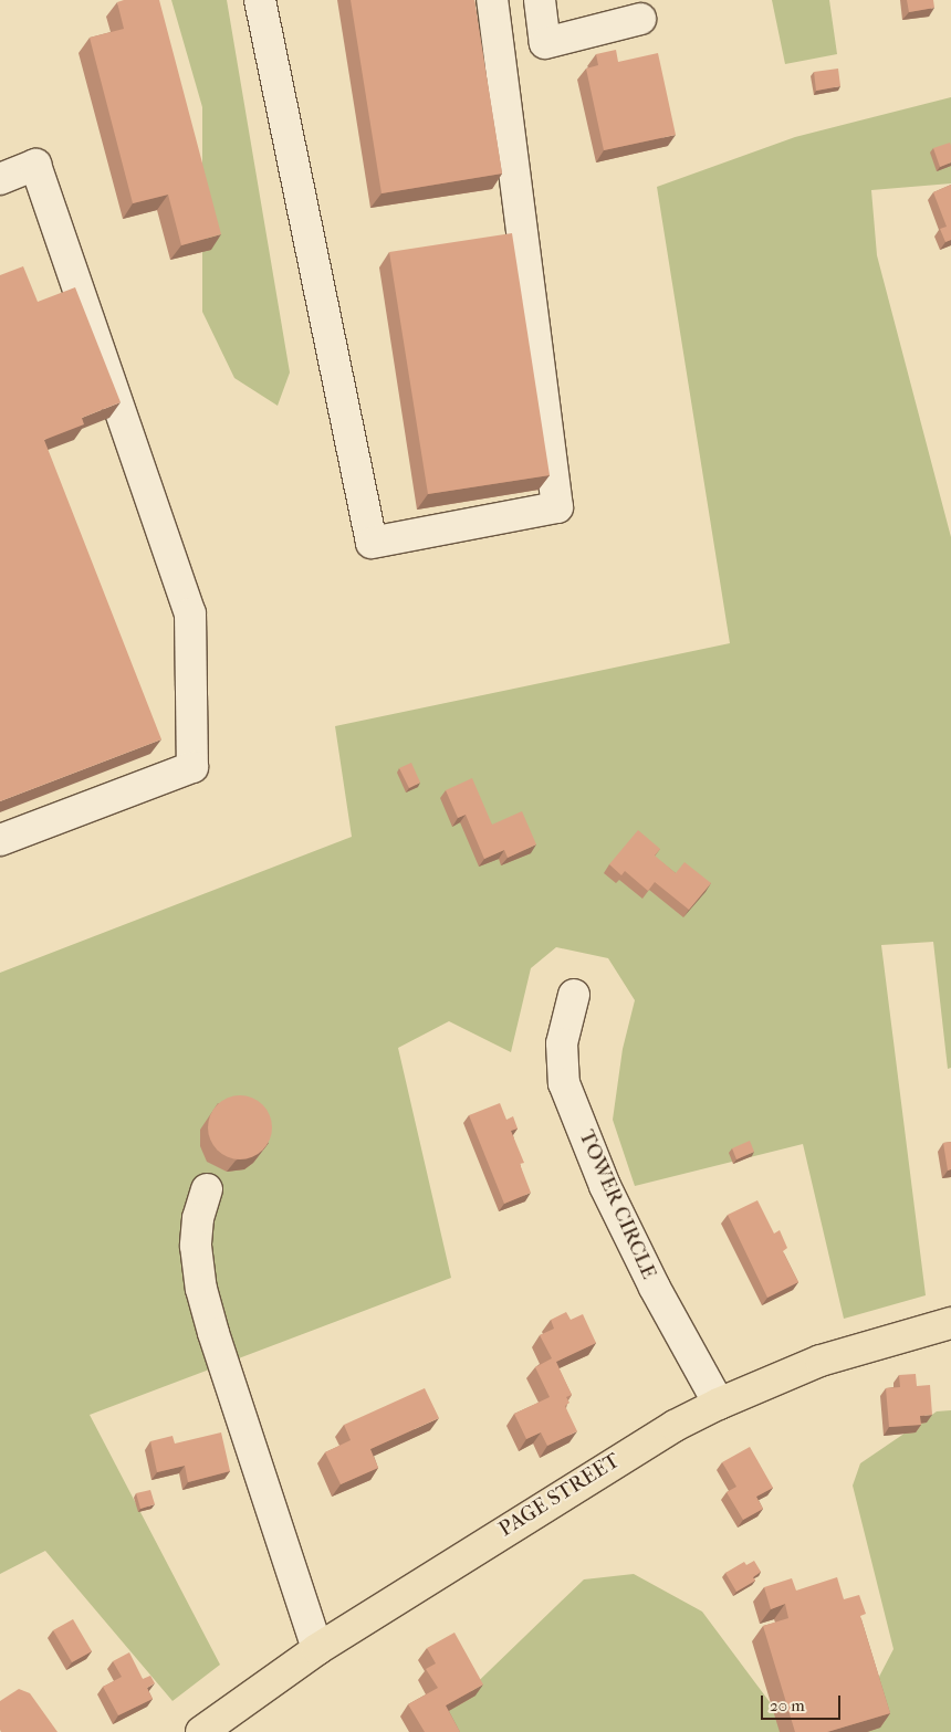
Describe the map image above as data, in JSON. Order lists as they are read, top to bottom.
{
  "streets": {
    "main road": ["PAGE STREET"],
    "street": ["TOWER CIRCLE"]
  },
  "crossings": [
    ["TOWER CIRCLE", "PAGE STREET"]
  ],
  "scale_bar": "20 m"
}
